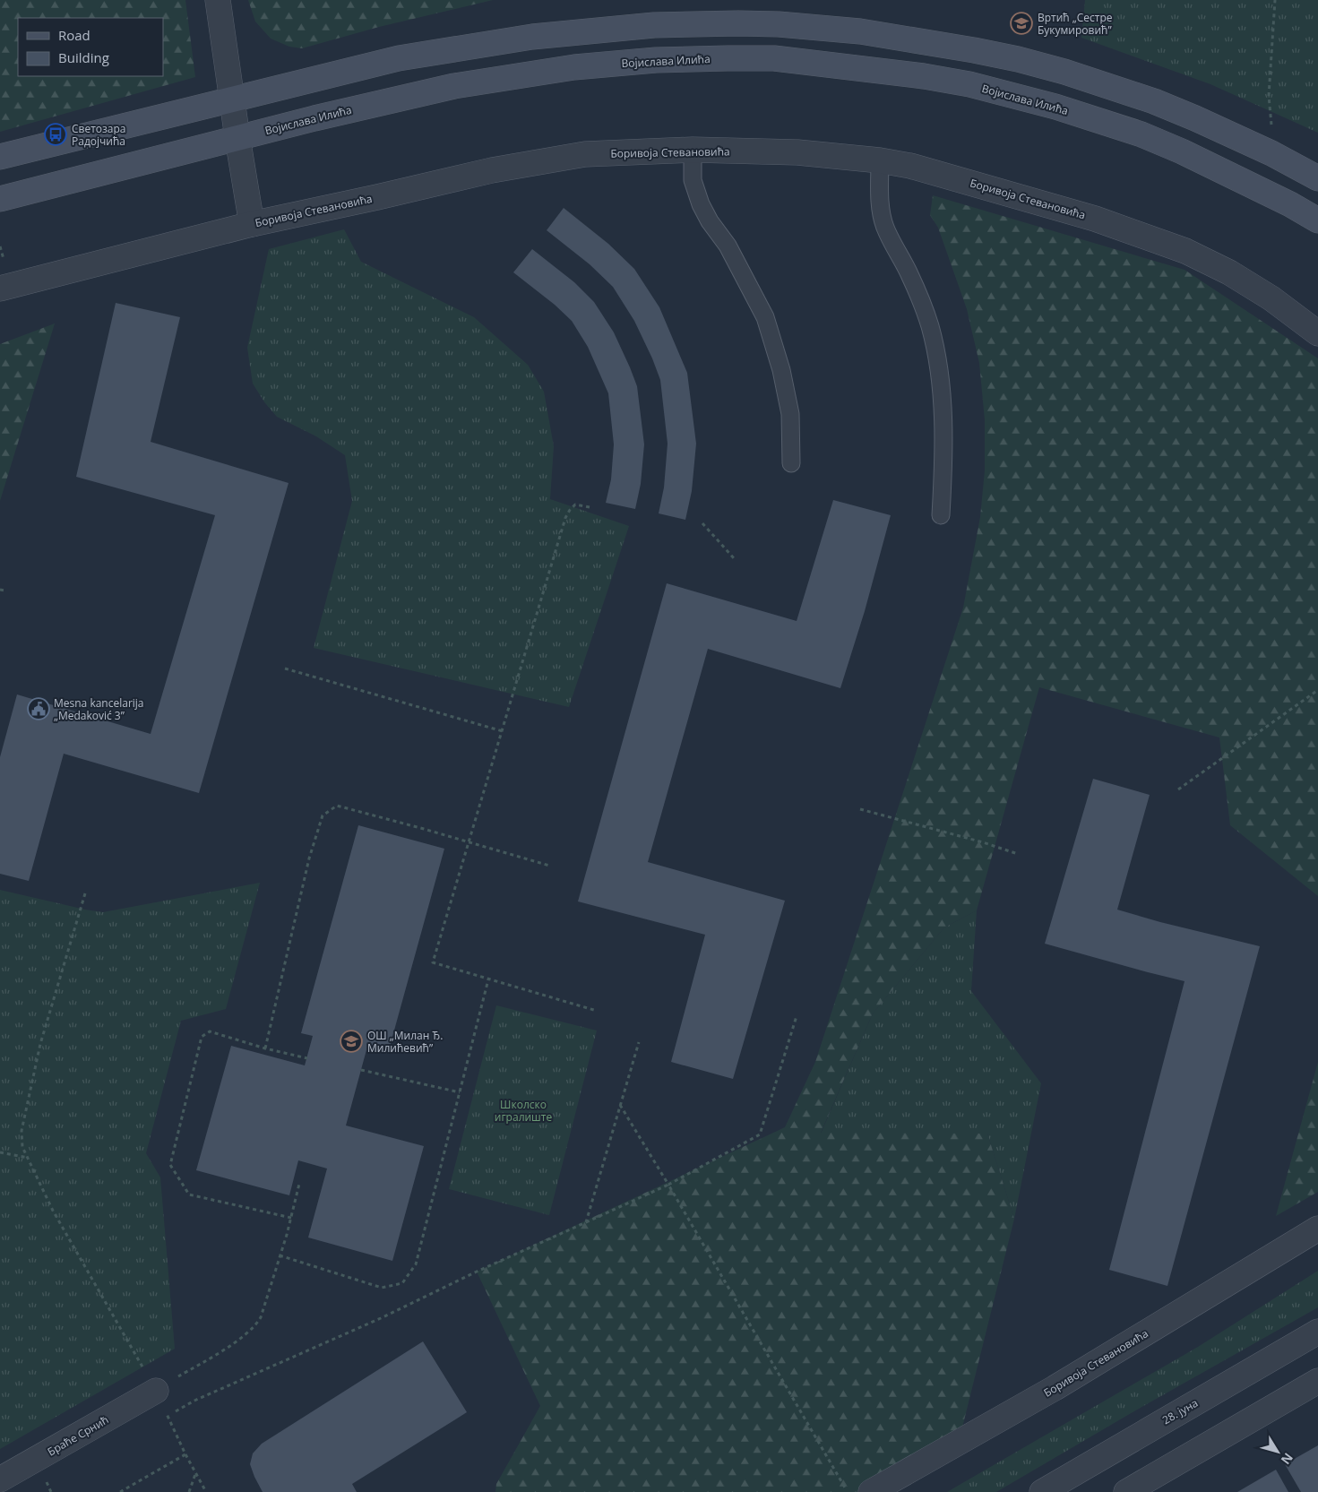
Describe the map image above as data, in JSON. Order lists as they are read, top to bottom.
{
  "streets": {
    "main road": ["Војислава Илића"],
    "street": ["Боривоја Стевановића", "28. јуна", "Браће Срнић"]
  },
  "parks": ["Школско игралиште"],
  "places": {
    "school or university": ["Вртић „Сестре Букумировић”", "ОШ „Милан Ђ. Милићевић”"],
    "bus stop": ["Светозара Радојчића"],
    "public building": ["Mesna kancelarija „Medaković 3”"]
  },
  "legend": ["Road", "Building"],
  "north": "bottom right"
}
